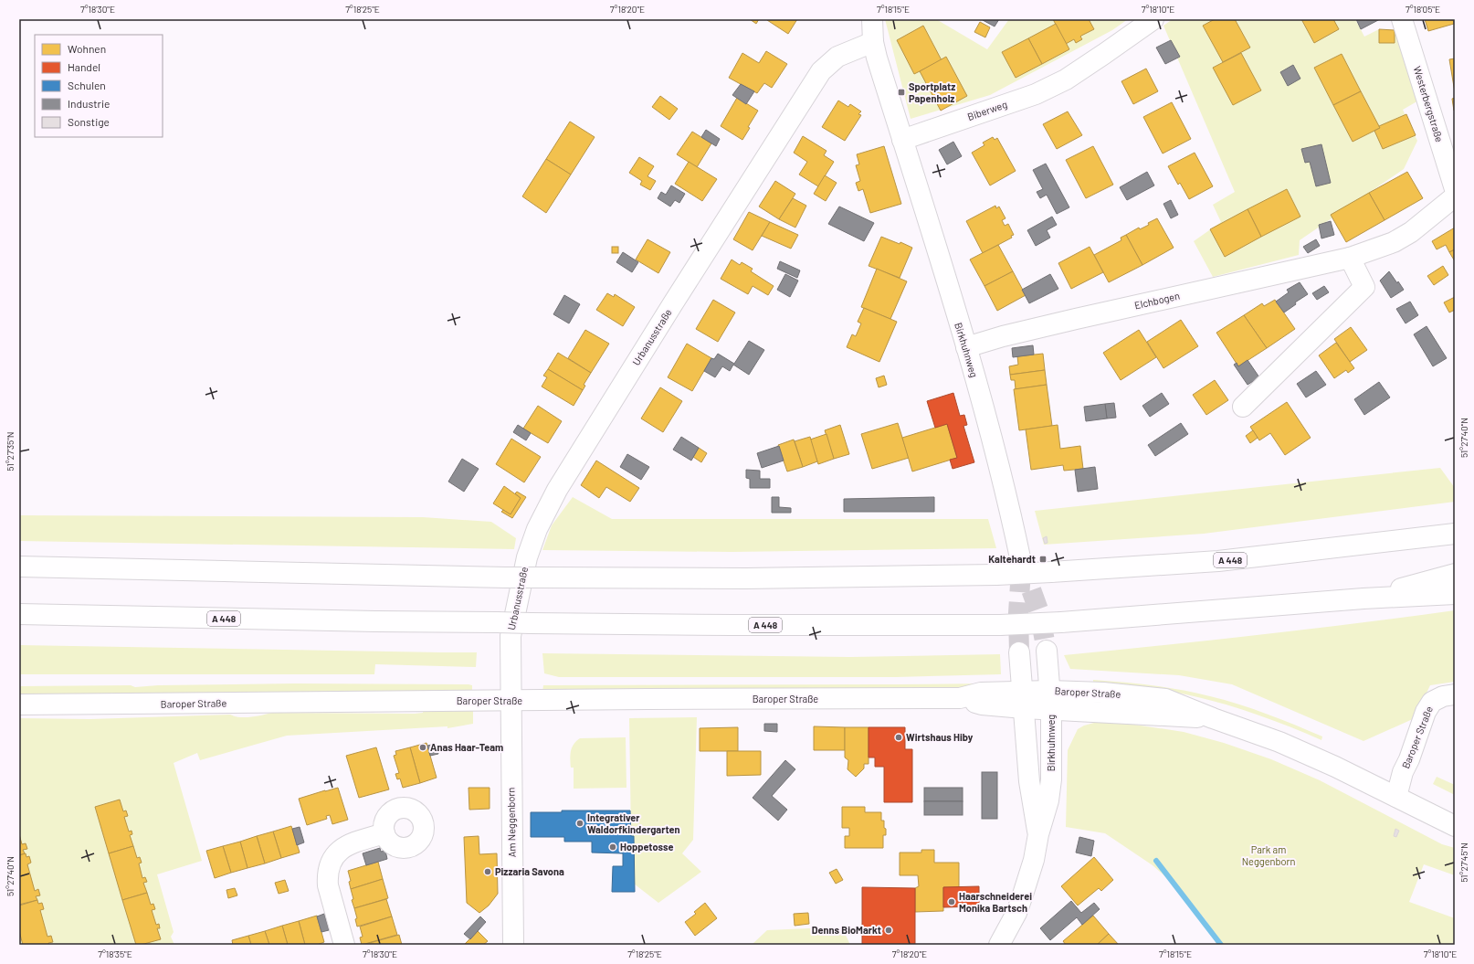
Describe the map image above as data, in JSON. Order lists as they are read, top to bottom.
{
  "streets": {
    "main road": [
      "Westerbergstraße",
      "Biberweg",
      "Elchbogen",
      "Urbanusstraße",
      "Birkhuhnweg",
      "A 448",
      "Baroper Straße",
      "Am Neggenborn"
    ]
  },
  "crossings": [
    ["Biberweg", "Birkhuhnweg"],
    ["Elchbogen", "Birkhuhnweg"],
    ["Urbanusstraße", "Baroper Straße"],
    ["Urbanusstraße", "Am Neggenborn"],
    ["Birkhuhnweg", "Baroper Straße"],
    ["Baroper Straße", "Am Neggenborn"]
  ],
  "parks": ["Park am Neggenborn"],
  "places": {
    "transit": ["Sportplatz Papenholz", "Kaltehardt"],
    "other": [
      "Wirtshaus Hiby",
      "Anas Haar-Team",
      "Integrativer Waldorfkindergarten",
      "Hoppetosse",
      "Pizzaria Savona",
      "Haarschneiderei Monika Bartsch",
      "Denns BioMarkt"
    ]
  },
  "legend": [
    "Wohnen",
    "Handel",
    "Schulen",
    "Industrie",
    "Sonstige"
  ],
  "coordinates": [
    "7°18'30\"E",
    "7°18'25\"E",
    "7°18'20\"E",
    "7°18'15\"E",
    "7°18'10\"E",
    "7°18'05\"E",
    "51°27'40\"N",
    "51°27'35\"N",
    "51°27'45\"N",
    "7°18'35\"E"
  ]
}
